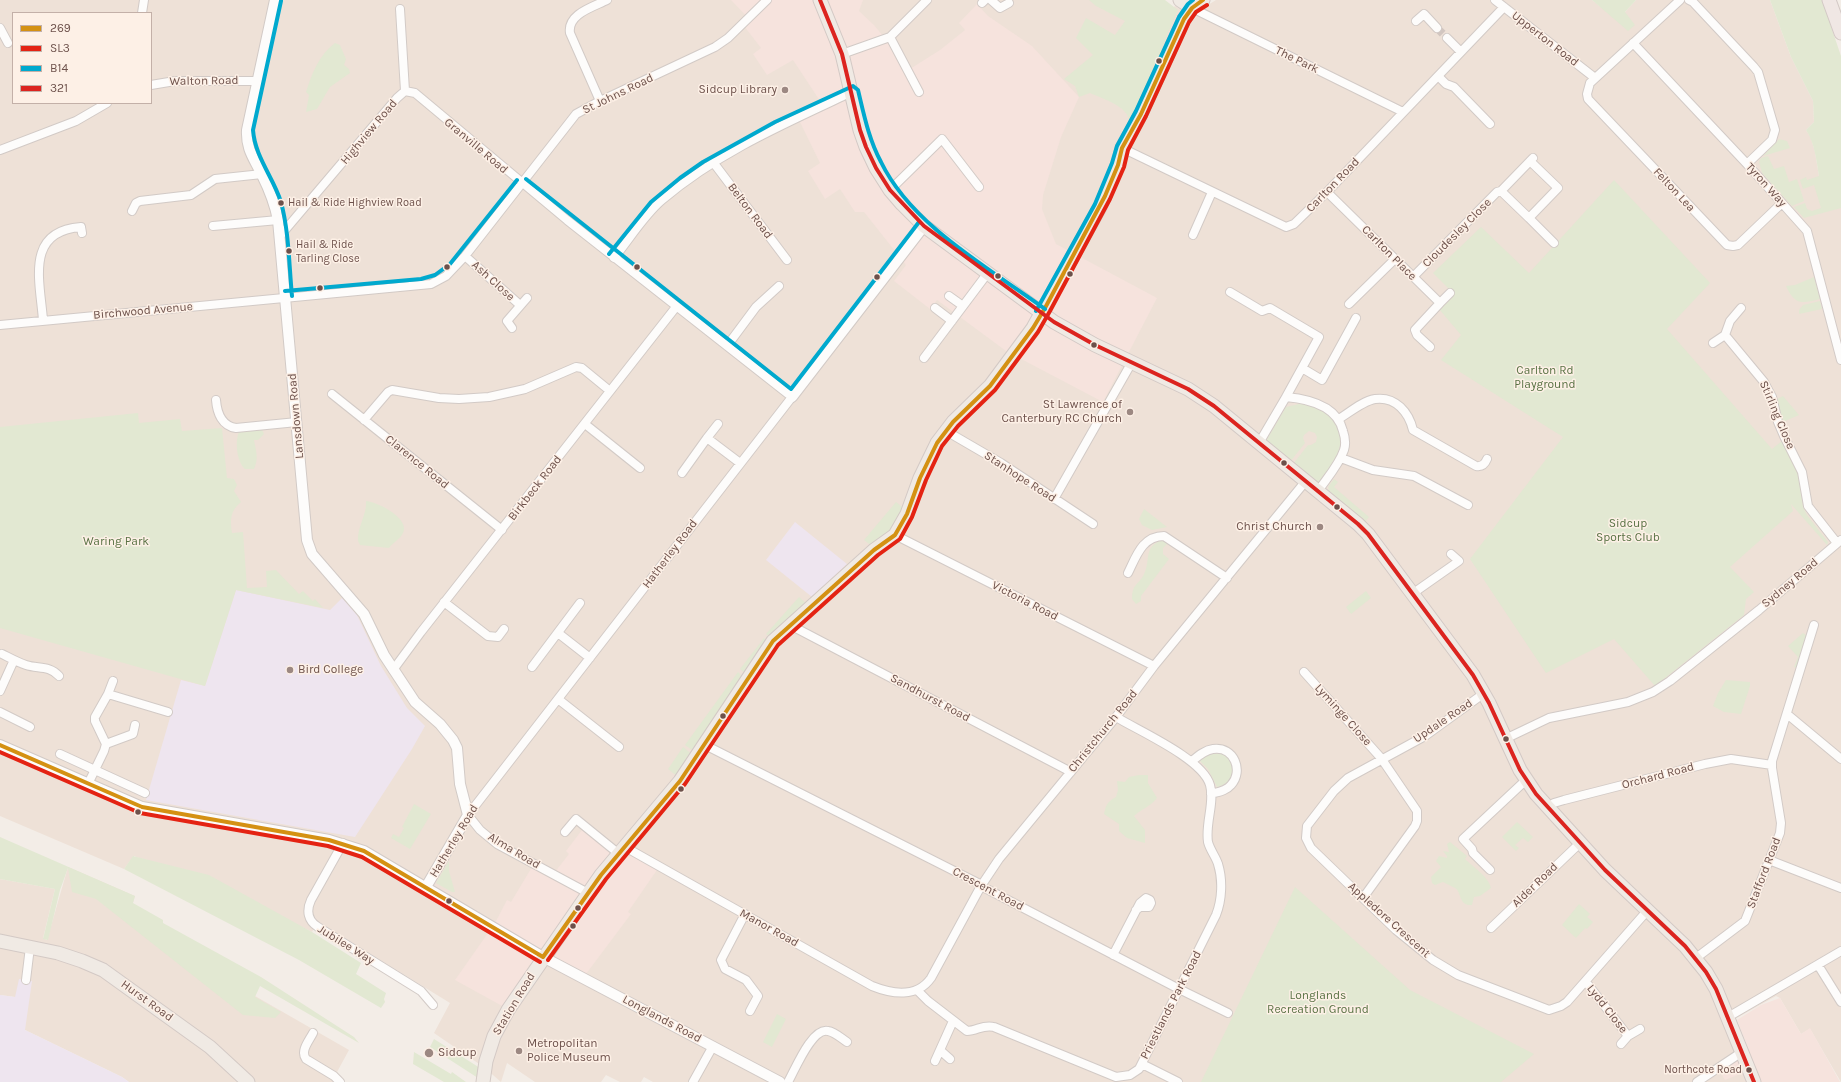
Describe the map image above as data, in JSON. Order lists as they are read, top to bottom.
{
  "streets": {
    "main road": ["Hurst Road", "Station Road"],
    "street": [
      "Upperton Road",
      "The Park",
      "Walton Road",
      "St Johns Road",
      "Highview Road",
      "Granville Road",
      "Carlton Road",
      "Tyron Way",
      "Felton Lea",
      "Belton Road",
      "Cloudesley Close",
      "Carlton Place",
      "Ash Close",
      "Birchwood Avenue",
      "Stirling Close",
      "Lansdown Road",
      "Clarence Road",
      "Stanhope Road",
      "Birkbeck Road",
      "Hatherley Road",
      "Sydney Road",
      "Victoria Road",
      "Sandhurst Road",
      "Lyminge Close",
      "Updale Road",
      "Christchurch Road",
      "Orchard Road",
      "Alma Road",
      "Stafford Road",
      "Alder Road",
      "Crescent Road",
      "Appledore Crescent",
      "Manor Road",
      "Jubilee Way",
      "Priestlands Park Road",
      "Lydd Close",
      "Longlands Road"
    ]
  },
  "crossings": [
    ["Upperton Road", "Carlton Road"],
    ["Upperton Road", "Felton Lea"],
    ["The Park", "Carlton Road"],
    ["The Park", "Station Road"],
    ["Walton Road", "Lansdown Road"],
    ["St Johns Road", "Granville Road"],
    ["St Johns Road", "Ash Close"],
    ["St Johns Road", "Birchwood Avenue"],
    ["St Johns Road", "Lansdown Road"],
    ["Highview Road", "Granville Road"],
    ["Highview Road", "Lansdown Road"],
    ["Granville Road", "Birkbeck Road"],
    ["Granville Road", "Hatherley Road"],
    ["Carlton Road", "Carlton Place"],
    ["Carlton Road", "Station Road"],
    ["Tyron Way", "Felton Lea"],
    ["Cloudesley Close", "Carlton Place"],
    ["Birchwood Avenue", "Lansdown Road"],
    ["Stirling Close", "Sydney Road"],
    ["Lansdown Road", "Birkbeck Road"],
    ["Lansdown Road", "Alma Road"],
    ["Clarence Road", "Birkbeck Road"],
    ["Stanhope Road", "Station Road"],
    ["Birkbeck Road", "Alma Road"],
    ["Hatherley Road", "Alma Road"],
    ["Hatherley Road", "Longlands Road"],
    ["Victoria Road", "Christchurch Road"],
    ["Victoria Road", "Station Road"],
    ["Sandhurst Road", "Christchurch Road"],
    ["Sandhurst Road", "Station Road"],
    ["Lyminge Close", "Updale Road"],
    ["Lyminge Close", "Appledore Crescent"],
    ["Updale Road", "Appledore Crescent"],
    ["Christchurch Road", "Crescent Road"],
    ["Christchurch Road", "Manor Road"],
    ["Christchurch Road", "Priestlands Park Road"],
    ["Orchard Road", "Stafford Road"],
    ["Alma Road", "Station Road"],
    ["Crescent Road", "Station Road"],
    ["Crescent Road", "Priestlands Park Road"],
    ["Appledore Crescent", "Lydd Close"],
    ["Manor Road", "Station Road"],
    ["Manor Road", "Priestlands Park Road"],
    ["Jubilee Way", "Longlands Road"],
    ["Station Road", "Longlands Road"]
  ],
  "parks": [
    "Carlton Rd Playground",
    "Sidcup Sports Club",
    "Waring Park",
    "Longlands Recreation Ground"
  ],
  "places": [
    "Sidcup Library",
    "Hail & Ride Highview Road",
    "Hail & Ride Tarling Close",
    "St Lawrence of Canterbury RC Church",
    "Christ Church",
    "Bird College",
    "Metropolitan Police Museum",
    "Sidcup",
    "Northcote Road"
  ],
  "lines": [
    "transit line 269",
    "transit line B14",
    "transit line 321",
    "transit line SL3"
  ],
  "legend": [
    "269",
    "SL3",
    "B14",
    "321"
  ]
}
